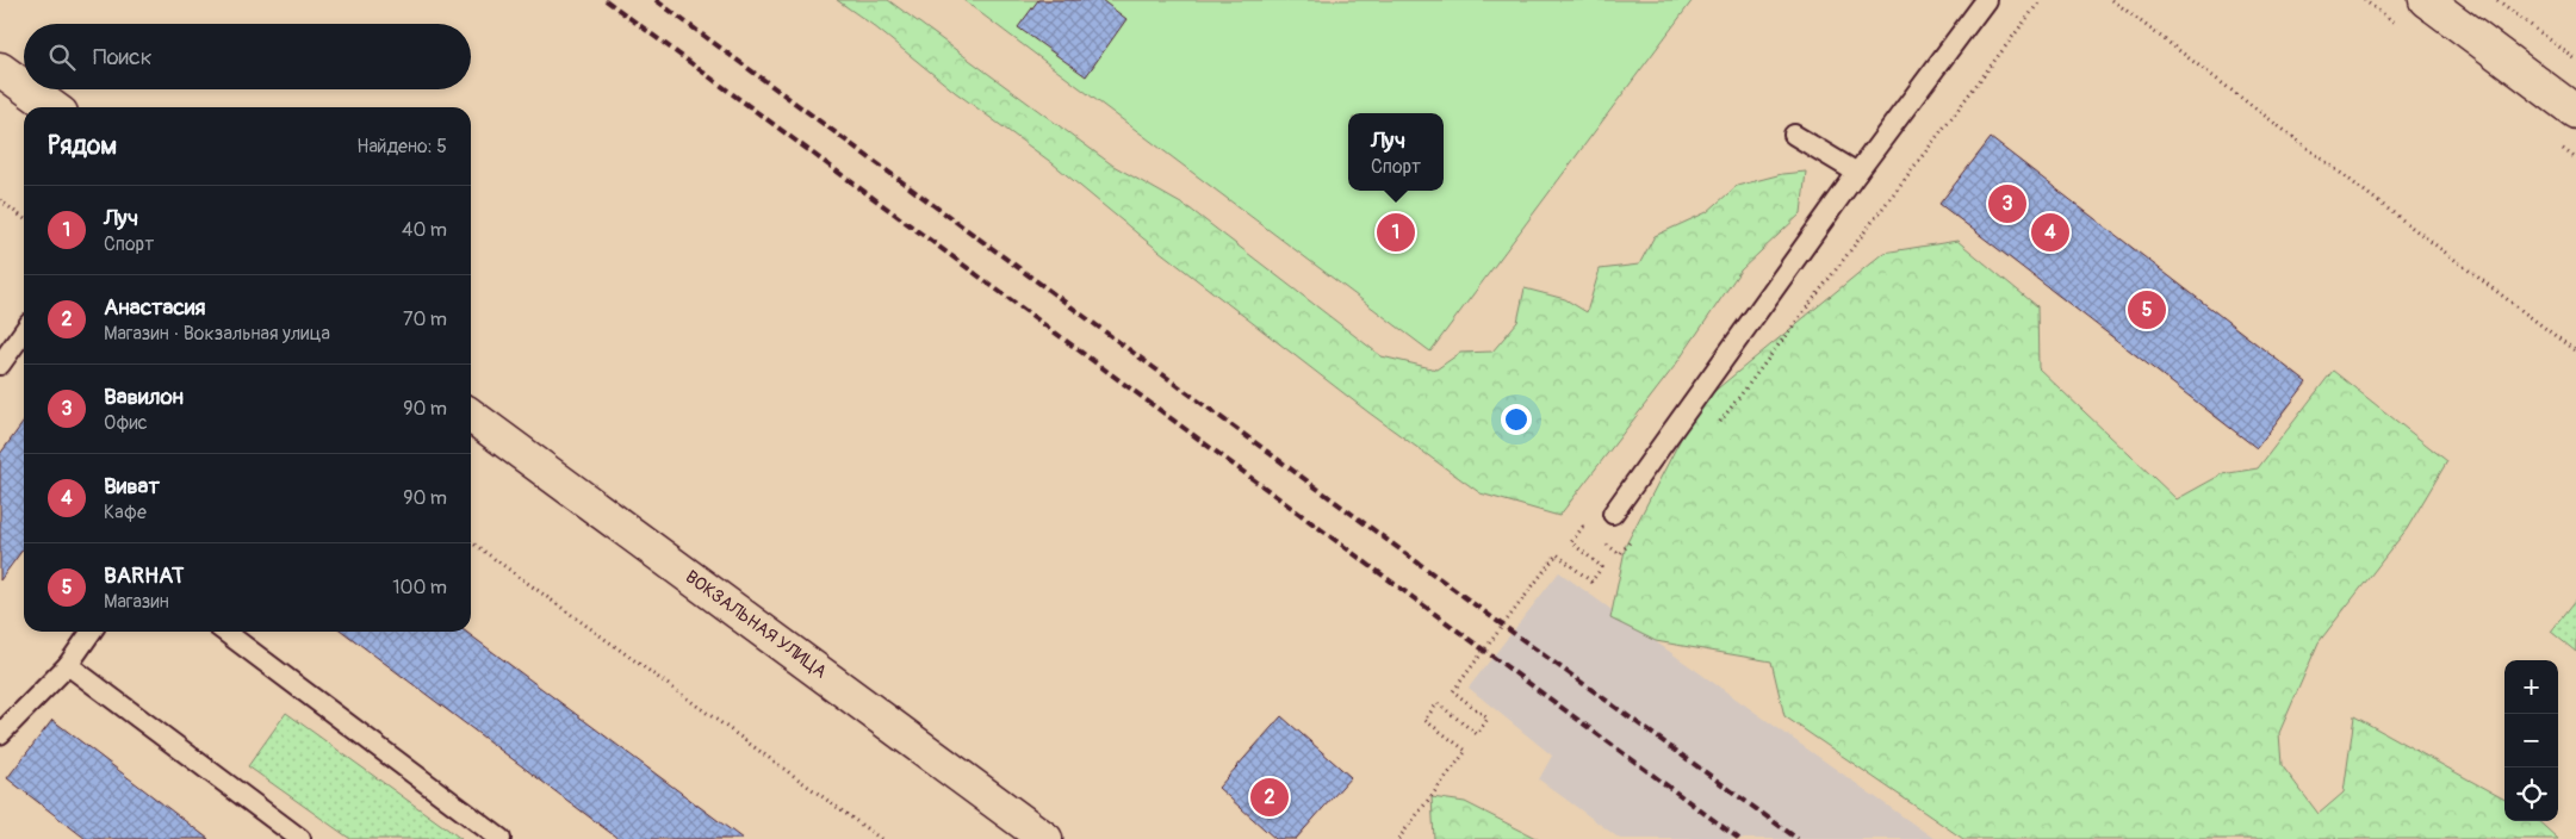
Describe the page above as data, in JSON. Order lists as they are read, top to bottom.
{
  "streets": {
    "street": ["ВОКЗАЛЬНАЯ УЛИЦА"]
  },
  "page": {
    "search": "Поиск",
    "heading": ["Рядом", "Найдено: 5"],
    "popup": ["Луч", "Спорт"],
    "pins": [
      "3",
      "1",
      "4",
      "5",
      "2"
    ],
    "list": [
      {
        "mark": "1",
        "name": "Луч",
        "note": "Спорт",
        "value": "40 m"
      },
      {
        "mark": "2",
        "name": "Анастасия",
        "note": "Магазин · Вокзальная улица",
        "value": "70 m"
      },
      {
        "mark": "3",
        "name": "Вавилон",
        "note": "Офис",
        "value": "90 m"
      },
      {
        "mark": "4",
        "name": "Виват",
        "note": "Кафе",
        "value": "90 m"
      },
      {
        "mark": "5",
        "name": "BARHAT",
        "note": "Магазин",
        "value": "100 m"
      }
    ],
    "map_buttons": ["+", "−"]
  }
}
